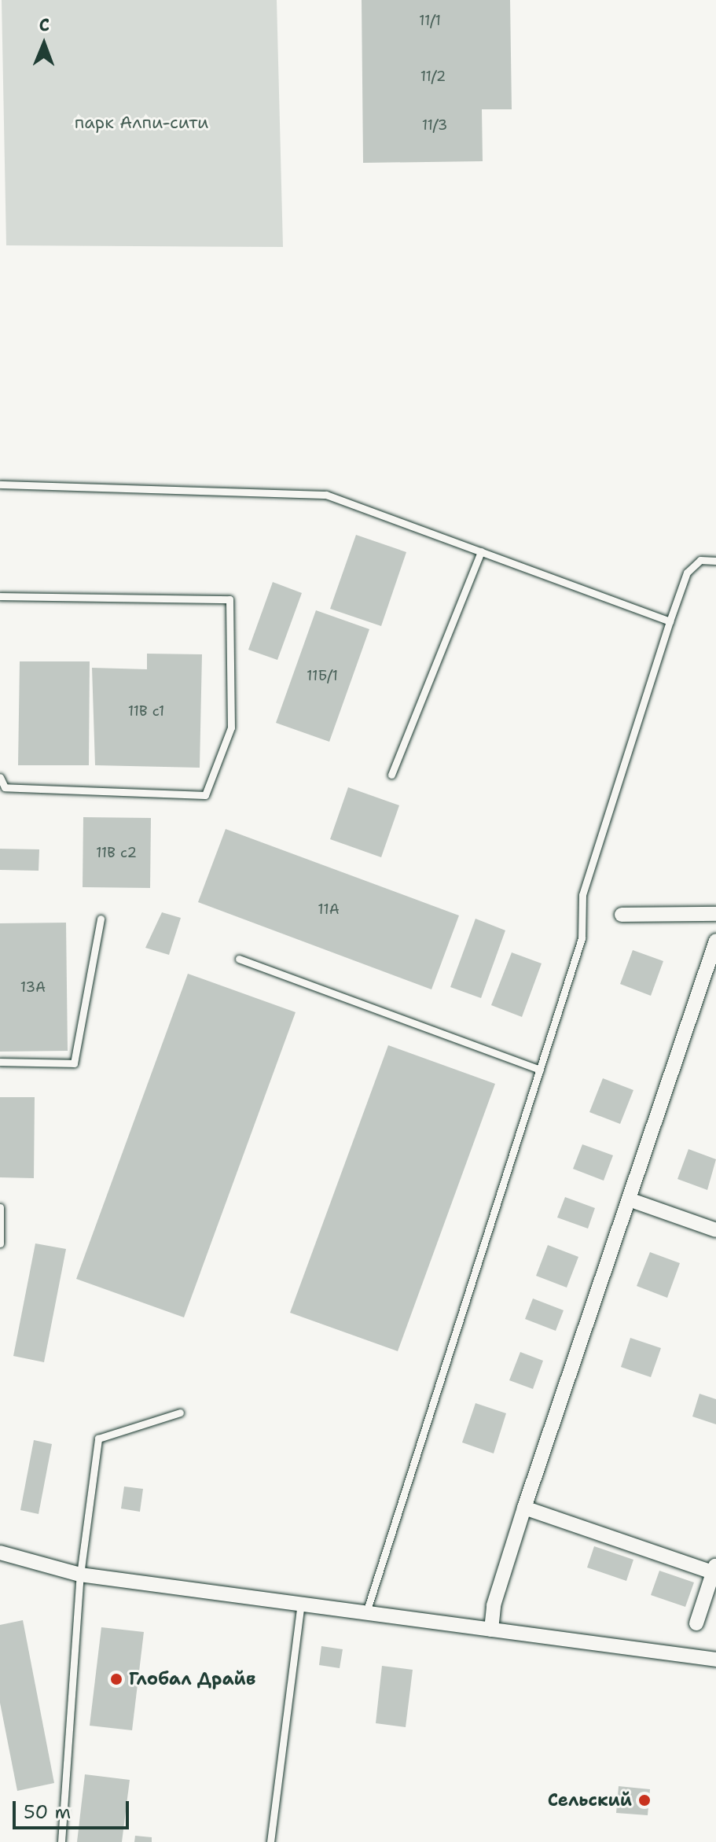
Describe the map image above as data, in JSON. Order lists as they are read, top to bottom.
{
  "parks": ["парк Алпи-сити"],
  "places": ["Глобал Драйв", "Сельский"],
  "house_numbers": [
    "11/1",
    "11/2",
    "11/3",
    "11Б/1",
    "11В с1",
    "11В с2",
    "11А",
    "13А"
  ],
  "scale_bar": "50 m",
  "north": "top"
}
